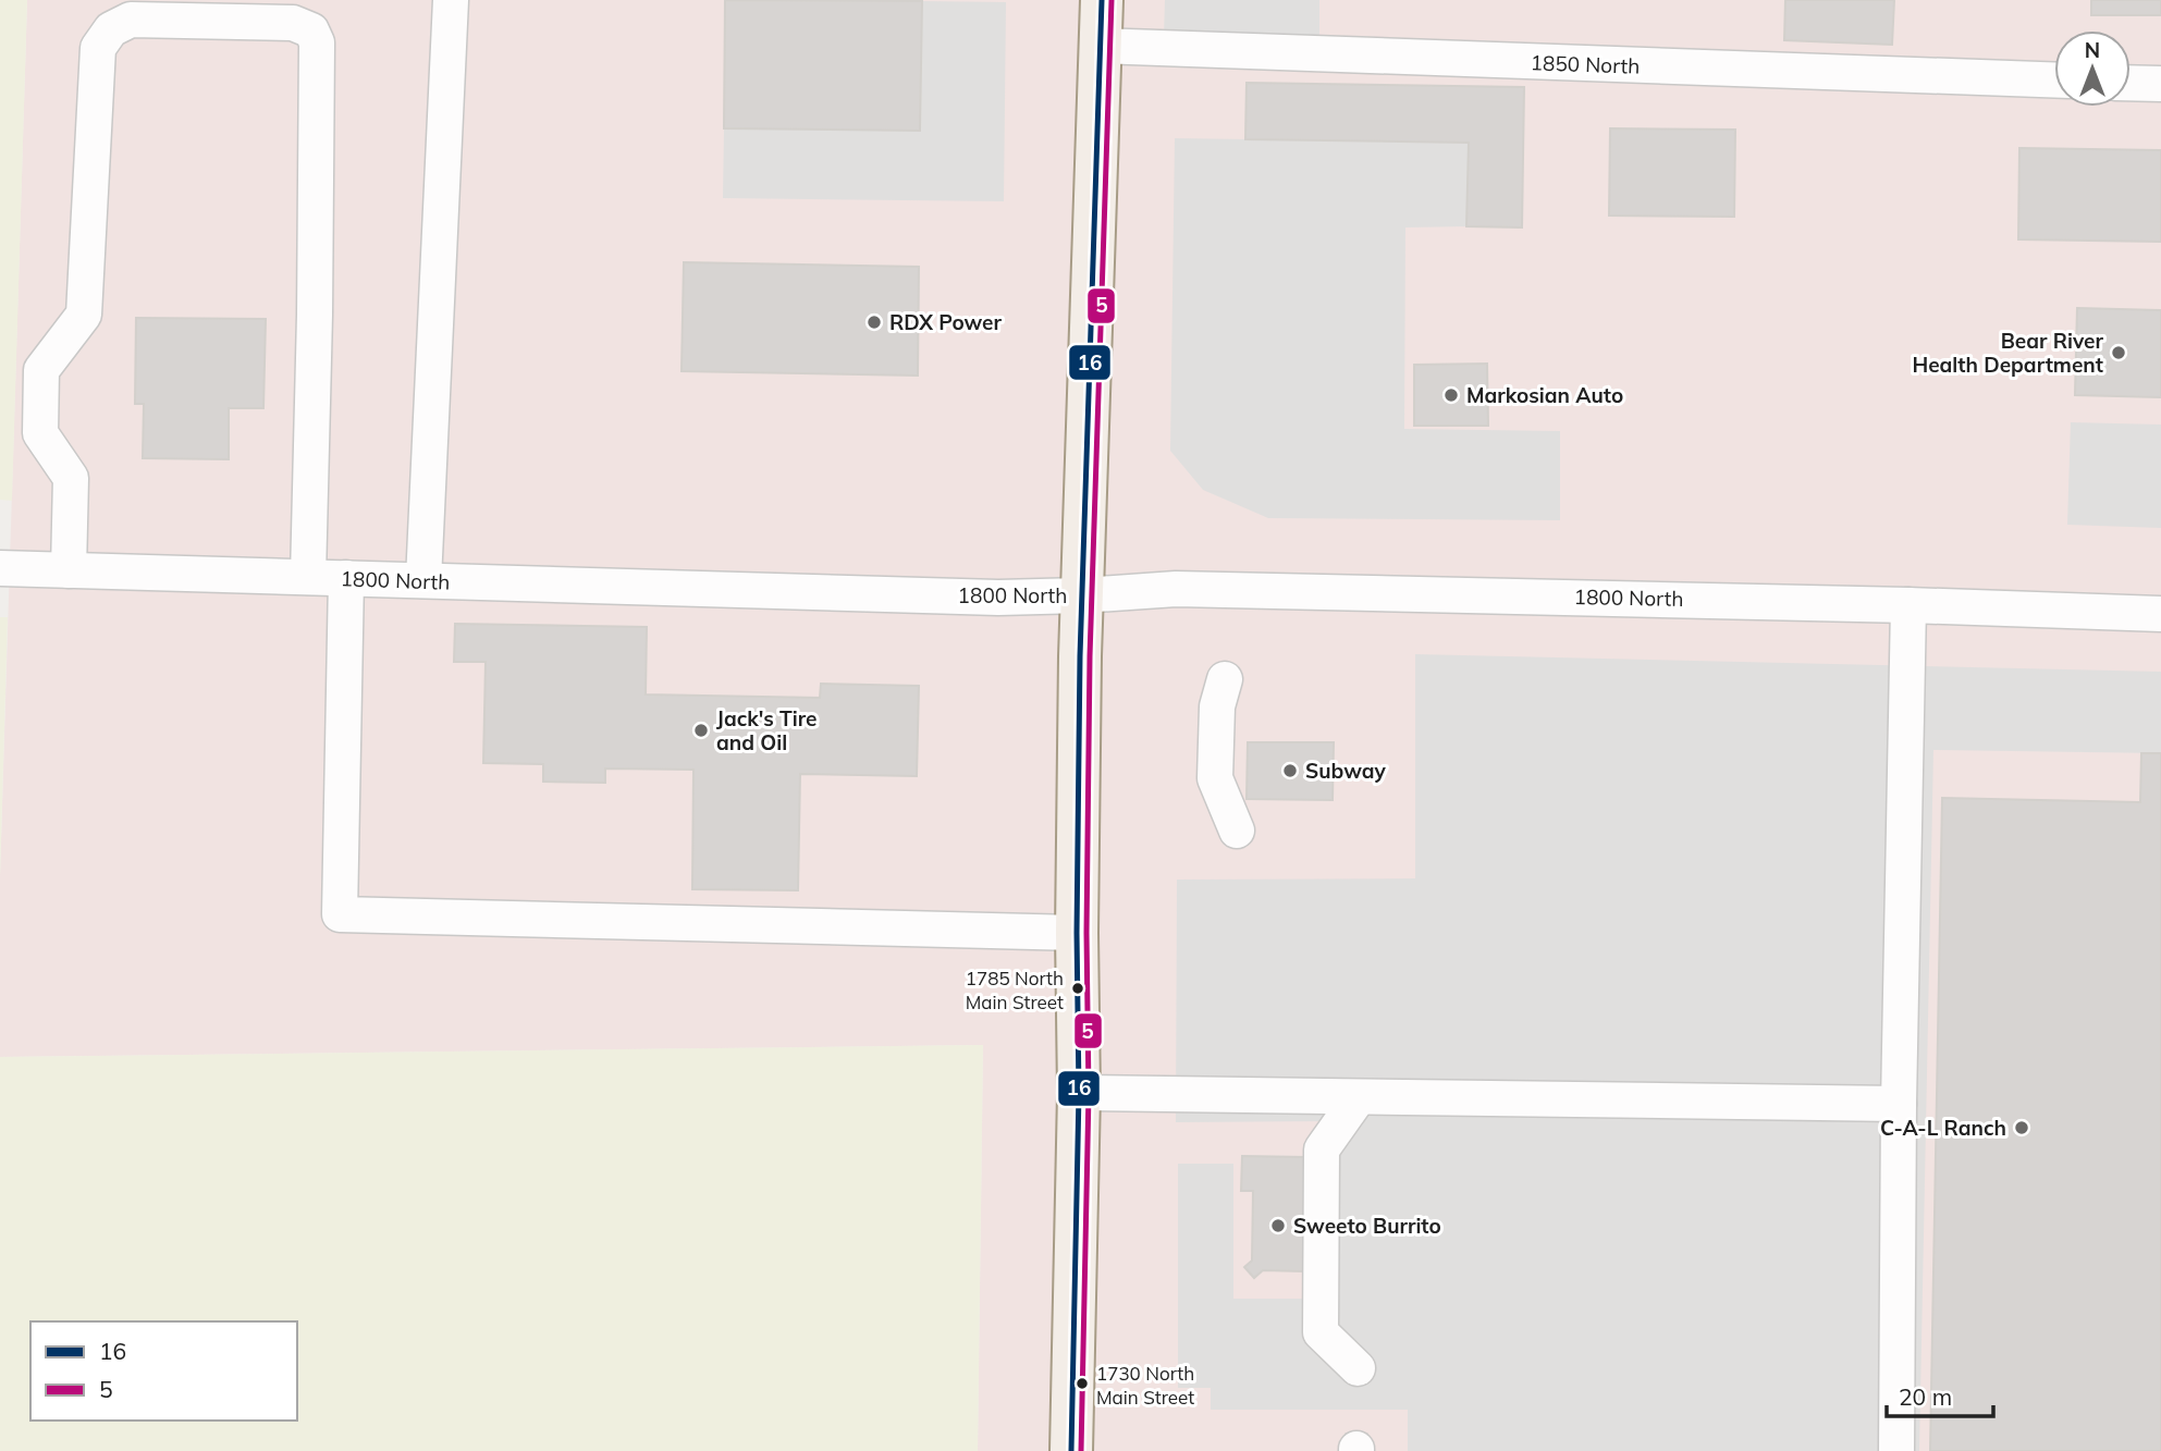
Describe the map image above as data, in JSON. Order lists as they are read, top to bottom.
{
  "streets": {
    "street": ["1850 North", "1800 North"]
  },
  "places": [
    "RDX Power",
    "Bear River Health Department",
    "Markosian Auto",
    "Jack's Tire and Oil",
    "Subway",
    "1785 North Main Street",
    "C-A-L Ranch",
    "Sweeto Burrito",
    "1730 North Main Street"
  ],
  "lines": ["transit line 16", "transit line 5"],
  "legend": ["16", "5"],
  "scale_bar": "20 m",
  "north": "top"
}
